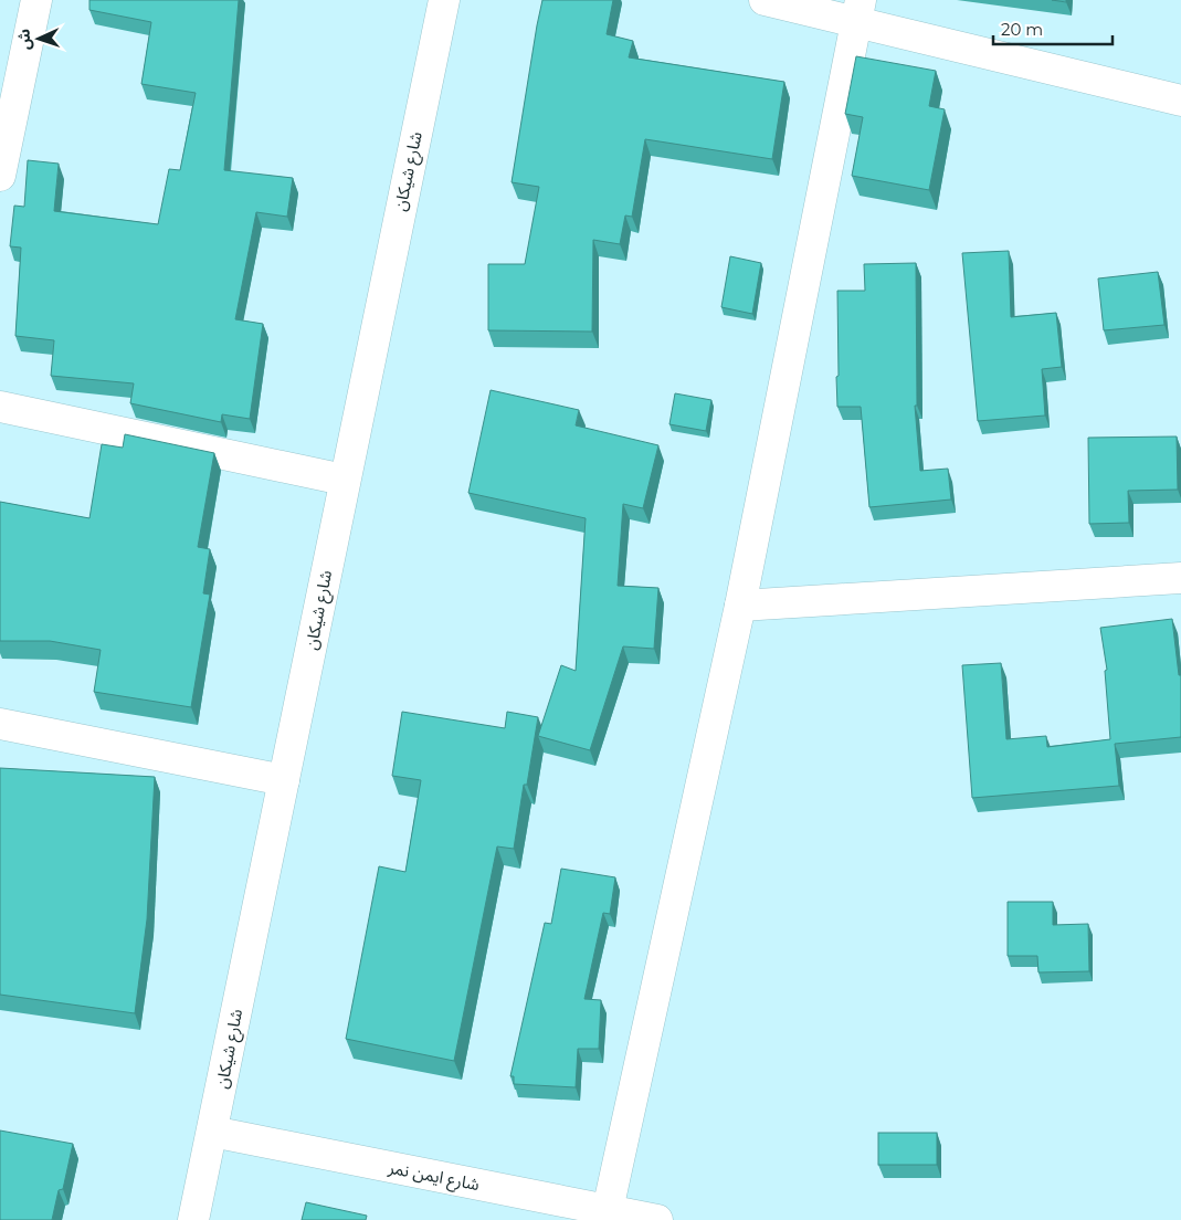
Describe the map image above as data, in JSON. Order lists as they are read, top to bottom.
{
  "streets": {
    "street": ["شارع شيكان", "شارع ايمن نمر"]
  },
  "crossings": [
    ["شارع شيكان", "شارع ايمن نمر"]
  ],
  "scale_bar": "20 m",
  "north": "left"
}
